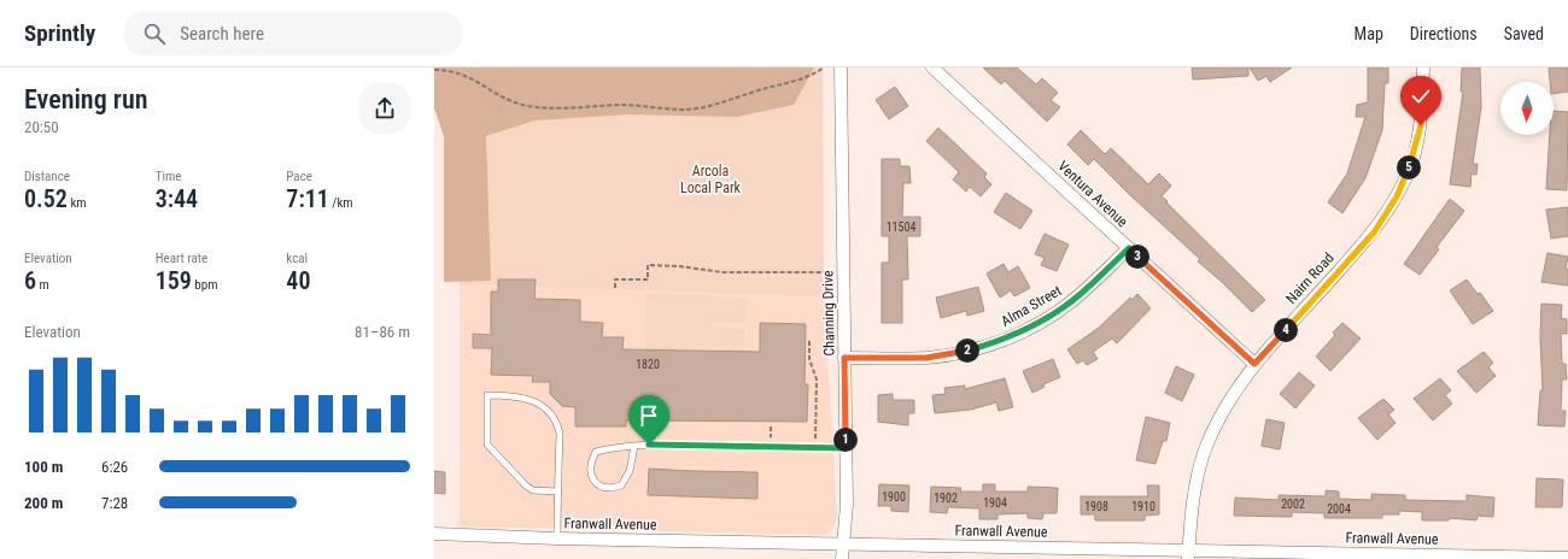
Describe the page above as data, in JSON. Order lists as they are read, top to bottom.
{
  "streets": {
    "street": [
      "Ventura Avenue",
      "Nairn Road",
      "Alma Street",
      "Channing Drive",
      "Franwall Avenue"
    ]
  },
  "crossings": [
    ["Ventura Avenue", "Nairn Road"],
    ["Ventura Avenue", "Alma Street"],
    ["Nairn Road", "Franwall Avenue"],
    ["Alma Street", "Channing Drive"],
    ["Channing Drive", "Franwall Avenue"]
  ],
  "parks": ["Arcola Local Park"],
  "house_numbers": [
    "11504",
    "1820",
    "1900",
    "1902",
    "1904",
    "2002",
    "1908",
    "1910",
    "2004"
  ],
  "north": "bottom",
  "page": {
    "header": "Sprintly",
    "search": "Search here",
    "nav": ["Map", "Directions", "Saved"],
    "heading": ["Evening run", "20:50"],
    "stats": [
      ["Distance", "0.52 km"],
      ["Time", "3:44"],
      ["Pace", "7:11 /km"],
      ["Elevation", "6 m"],
      ["Heart rate", "159 bpm"],
      ["kcal", "40"]
    ],
    "pins": [
      "5",
      "3",
      "4",
      "2",
      "1"
    ],
    "chart": ["Elevation", "81–86 m"],
    "list": [
      {
        "name": "100 m",
        "note": "6:26"
      },
      {
        "name": "200 m",
        "note": "7:28"
      }
    ]
  }
}
